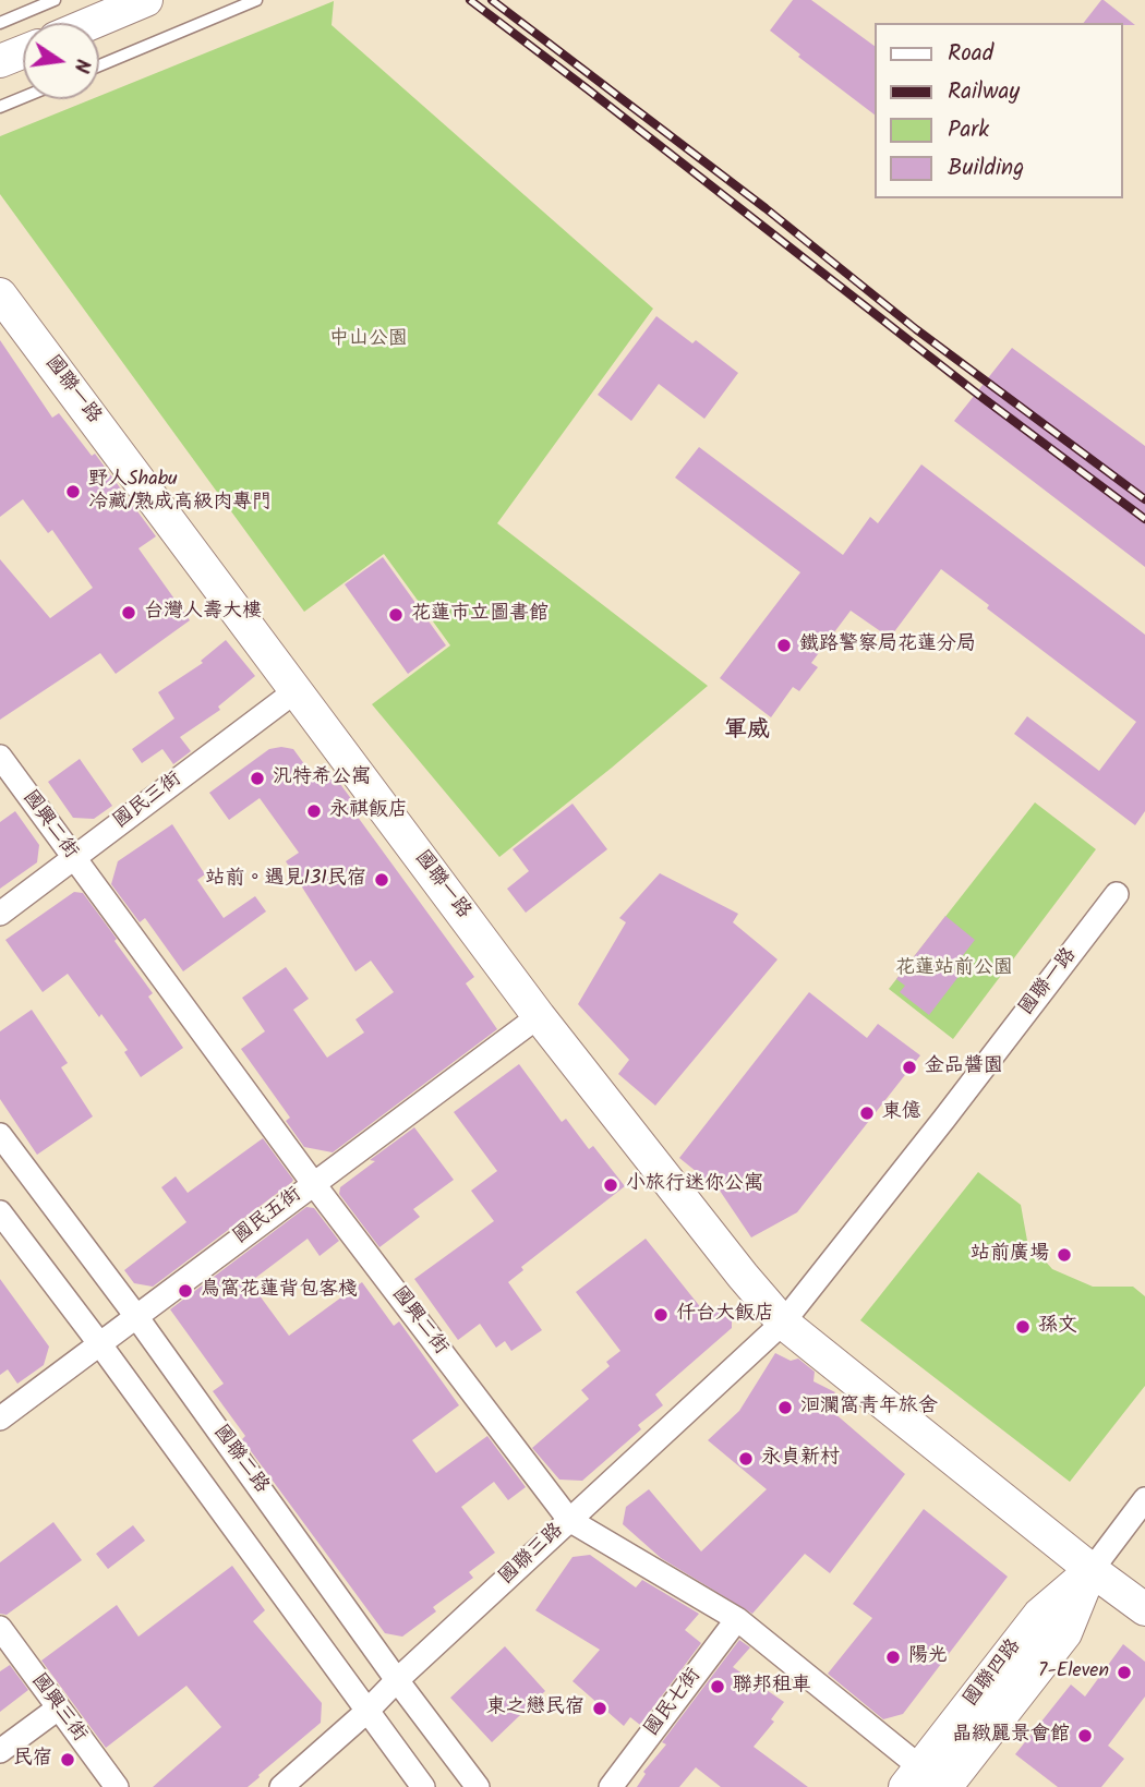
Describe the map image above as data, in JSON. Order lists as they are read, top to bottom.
{
  "streets": {
    "street": [
      "國聯一路",
      "國民三街",
      "國興二街",
      "國民五街",
      "國聯二路",
      "國聯三路",
      "國聯四路",
      "國民七街",
      "國興三街"
    ]
  },
  "crossings": [
    ["國聯一路", "國民三街"],
    ["國聯一路", "國民五街"],
    ["國聯一路", "國聯三路"],
    ["國聯一路", "國聯四路"],
    ["國民三街", "國興二街"],
    ["國興二街", "國民五街"],
    ["國興二街", "國聯三路"],
    ["國興二街", "國聯四路"],
    ["國興二街", "國民七街"],
    ["國民五街", "國聯二路"],
    ["國聯二路", "國聯三路"]
  ],
  "districts": ["軍威"],
  "parks": ["中山公園", "花蓮站前公園"],
  "places": [
    "野人Shabu 冷藏/熟成高級肉專門",
    "台灣人壽大樓",
    "花蓮市立圖書館",
    "鐵路警察局花蓮分局",
    "汎特希公寓",
    "永祺飯店",
    "站前。遇見131民宿",
    "金品醬園",
    "東億",
    "小旅行迷你公寓",
    "站前廣場",
    "鳥窩花蓮背包客棧",
    "仟台大飯店",
    "孫文",
    "洄瀾窩青年旅舍",
    "永貞新村",
    "陽光",
    "7-Eleven",
    "聯邦租車",
    "東之戀民宿",
    "晶緻麗景會館",
    "民宿"
  ],
  "legend": [
    "Road",
    "Railway",
    "Park",
    "Building"
  ],
  "north": "right"
}
